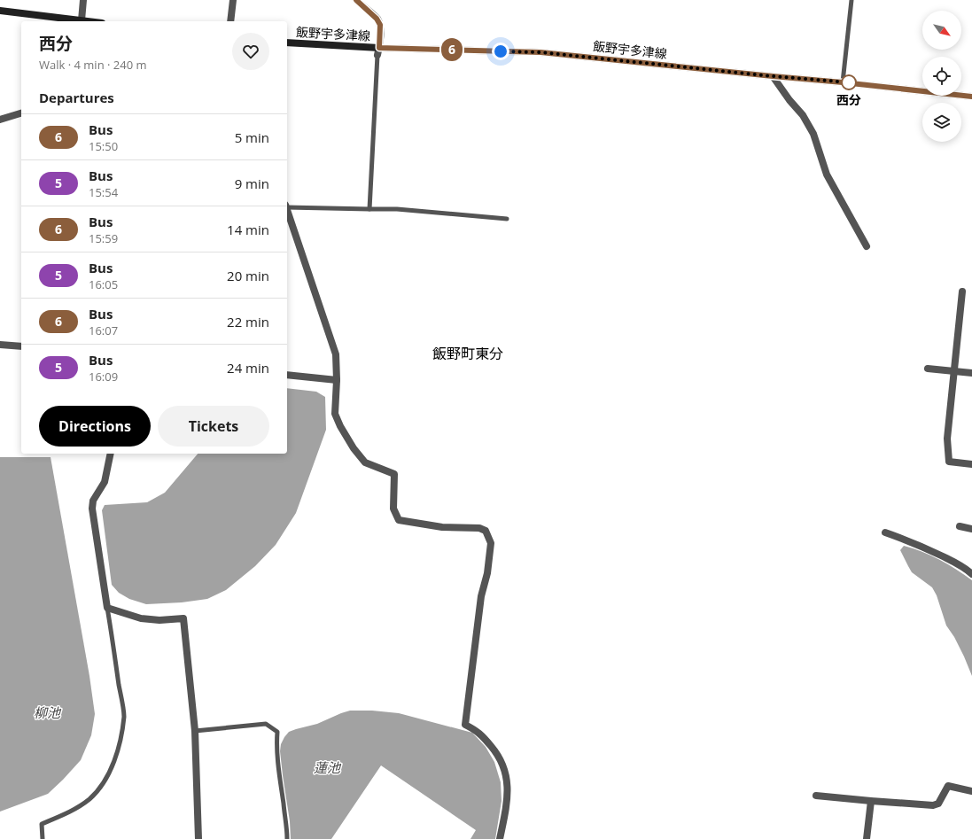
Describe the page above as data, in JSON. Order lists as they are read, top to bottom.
{
  "streets": {
    "main road": ["飯野宇多津線"]
  },
  "districts": ["飯野町東分"],
  "water": ["柳池", "蓮池"],
  "places": ["西分"],
  "lines": ["bus line 6"],
  "north": "bottom right",
  "page": {
    "on_map": "6",
    "heading": [
      ["西分", "Walk · 4 min · 240 m"],
      "Departures"
    ],
    "list": [
      {
        "mark": "6",
        "name": "Bus",
        "note": "15:50",
        "value": "5 min"
      },
      {
        "mark": "5",
        "name": "Bus",
        "note": "15:54",
        "value": "9 min"
      },
      {
        "mark": "6",
        "name": "Bus",
        "note": "15:59",
        "value": "14 min"
      },
      {
        "mark": "5",
        "name": "Bus",
        "note": "16:05",
        "value": "20 min"
      },
      {
        "mark": "6",
        "name": "Bus",
        "note": "16:07",
        "value": "22 min"
      },
      {
        "mark": "5",
        "name": "Bus",
        "note": "16:09",
        "value": "24 min"
      }
    ],
    "buttons": ["Directions", "Tickets"]
  }
}
